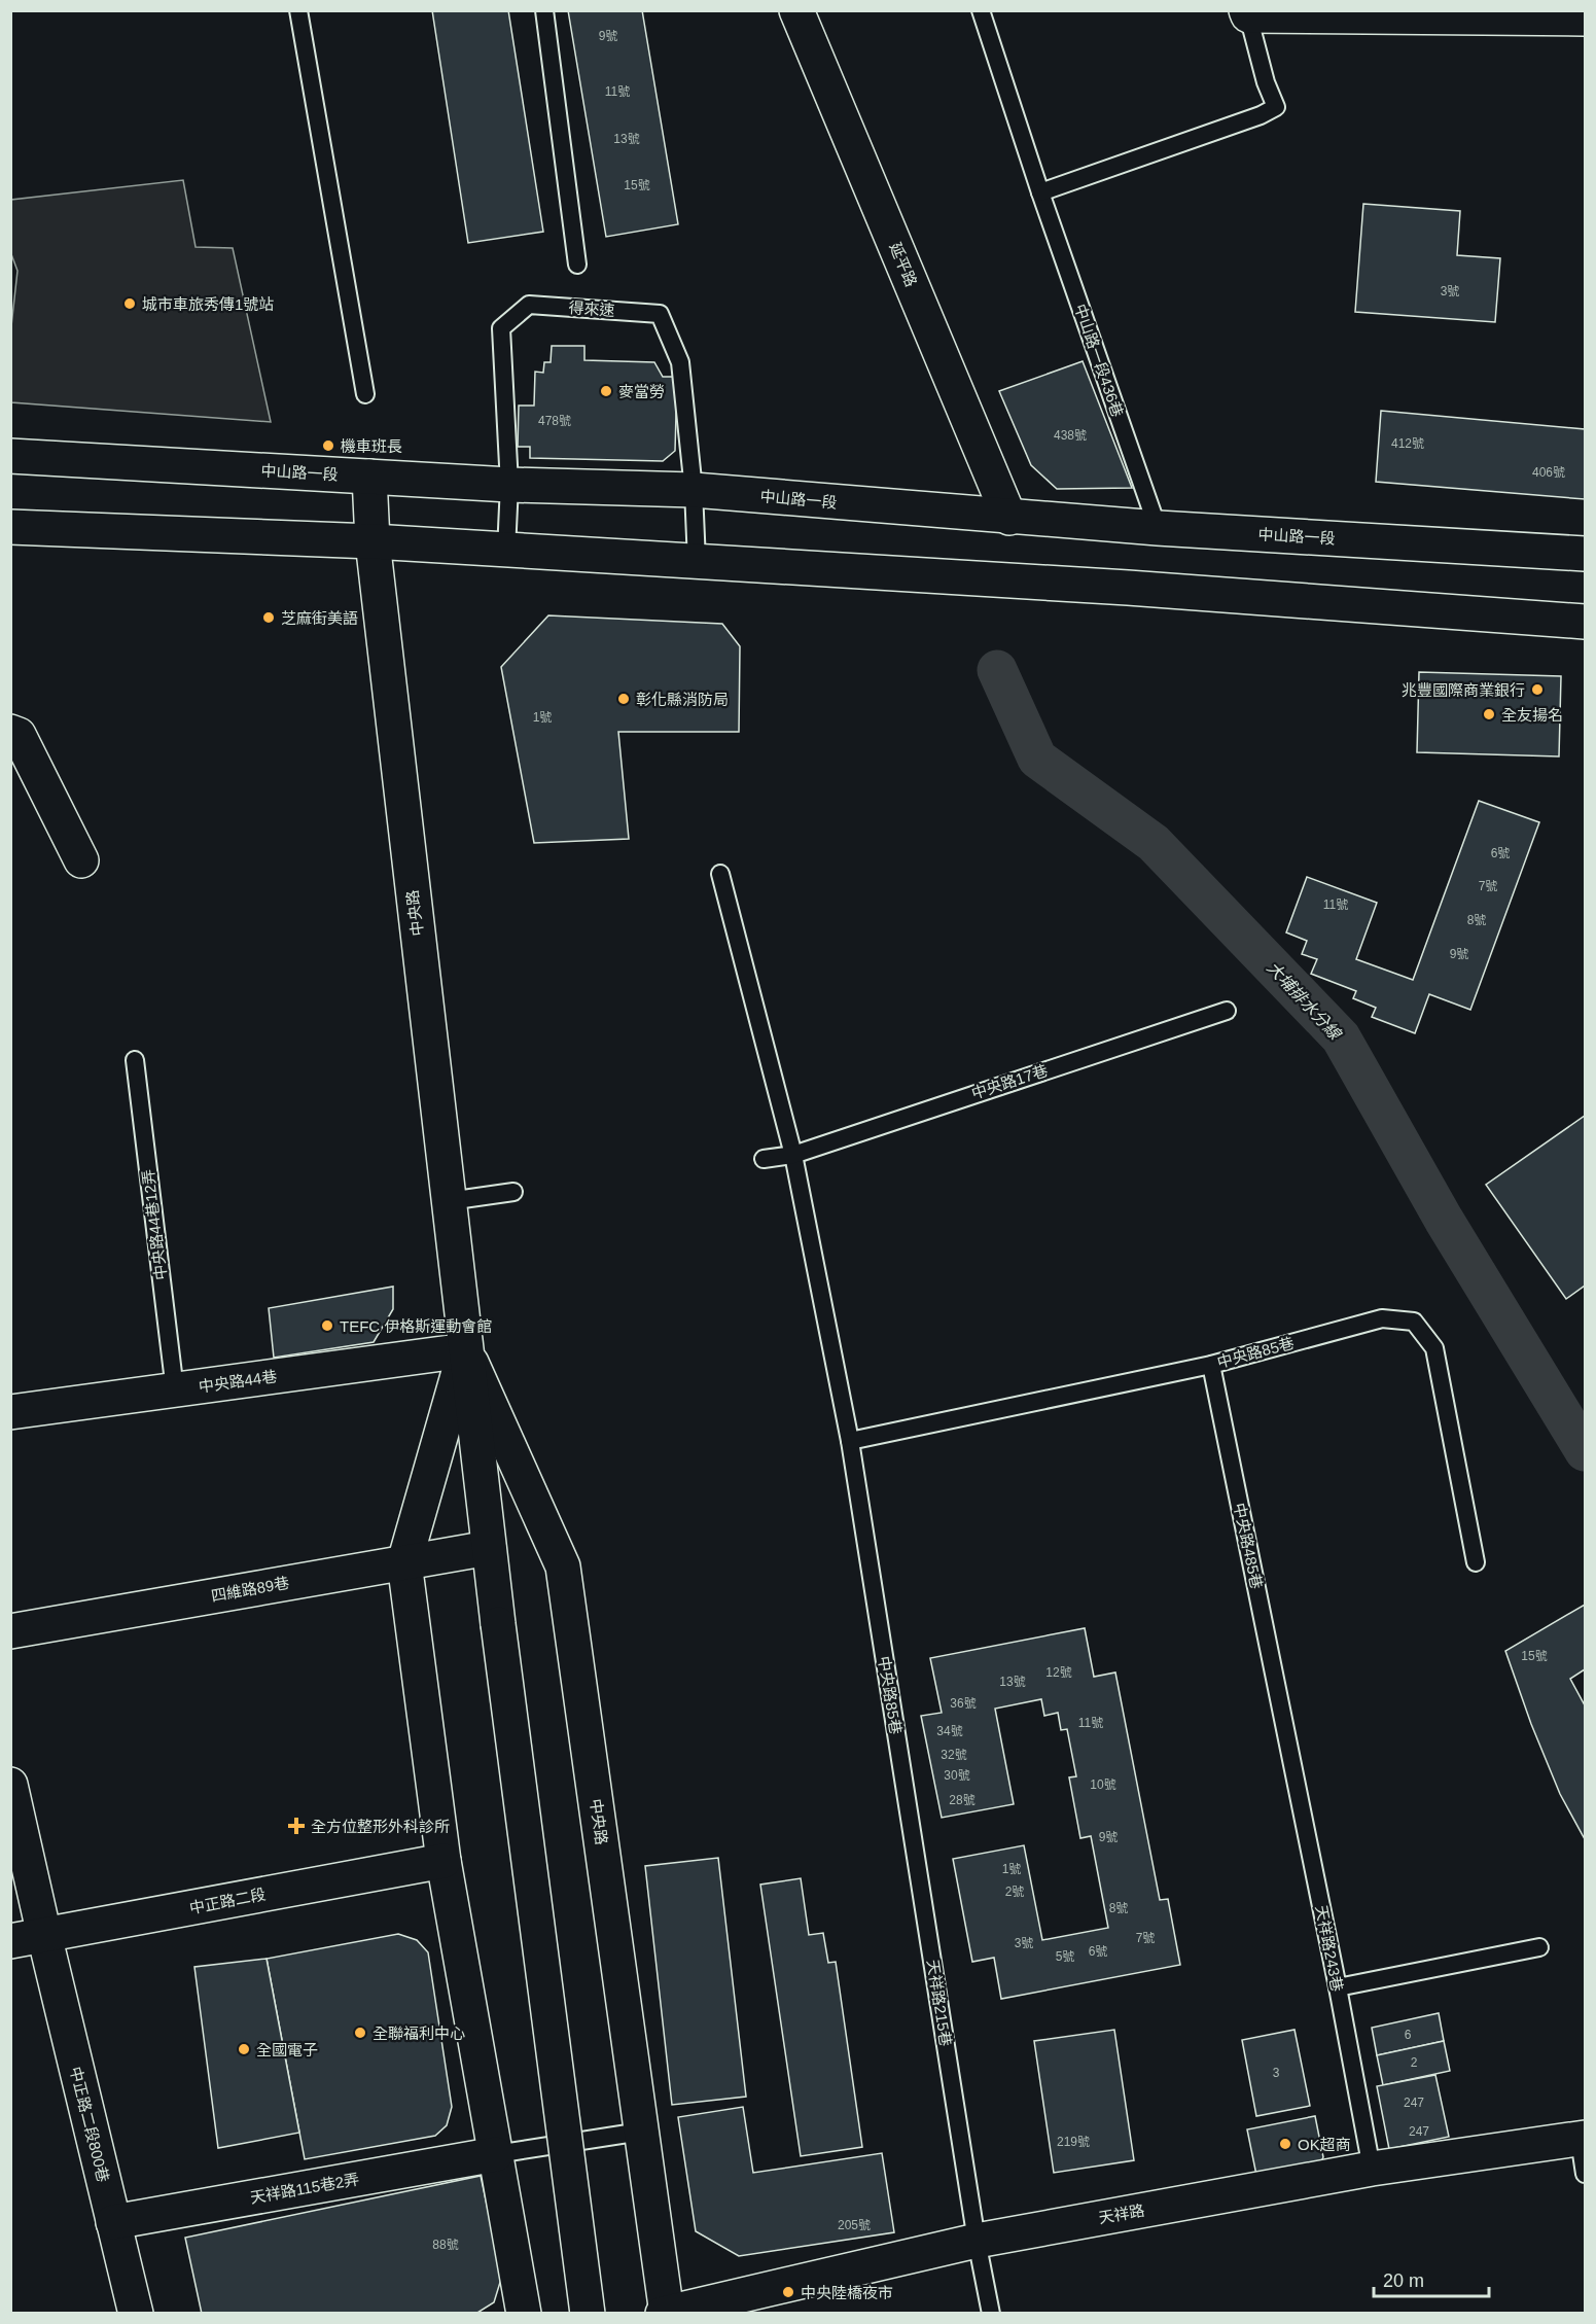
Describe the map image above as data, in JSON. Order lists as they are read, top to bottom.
{
  "streets": {
    "street": [
      "延平路",
      "中山路一段",
      "中央路",
      "中央路44巷",
      "四維路89巷",
      "中正路二段",
      "中正路二段800巷",
      "天祥路115巷2弄",
      "天祥路"
    ],
    "lane": [
      "得來速",
      "中山路一段436巷",
      "中央路17巷",
      "中央路44巷12弄",
      "中央路85巷",
      "中央路485巷",
      "天祥路243巷",
      "天祥路215巷"
    ]
  },
  "crossings": [
    ["延平路", "中山路一段"],
    ["得來速", "中山路一段"],
    ["中山路一段436巷", "中山路一段"],
    ["中山路一段", "中央路"],
    ["中央路", "中央路44巷"],
    ["中央路", "四維路89巷"],
    ["中央路", "中正路二段"],
    ["中央路", "天祥路115巷2弄"],
    ["中央路", "天祥路"],
    ["中央路17巷", "中央路85巷"],
    ["中央路44巷12弄", "中央路44巷"],
    ["中央路85巷", "中央路485巷"],
    ["中央路85巷", "天祥路215巷"],
    ["中央路485巷", "天祥路243巷"],
    ["中正路二段", "中正路二段800巷"],
    ["天祥路243巷", "天祥路"],
    ["天祥路215巷", "天祥路"],
    ["中正路二段800巷", "天祥路115巷2弄"]
  ],
  "water": ["大埔排水分線"],
  "places": {
    "other": [
      "城市車旅秀傳1號站",
      "麥當勞",
      "機車班長",
      "芝麻街美語",
      "兆豐國際商業銀行",
      "彰化縣消防局",
      "全友揚名",
      "TEFC 伊格斯運動會館",
      "全聯福利中心",
      "全國電子",
      "OK超商",
      "中央陸橋夜市"
    ],
    "health": ["全方位整形外科診所"]
  },
  "house_numbers": [
    "9號",
    "11號",
    "13號",
    "15號",
    "3號",
    "478號",
    "438號",
    "412號",
    "406號",
    "1號",
    "6號",
    "7號",
    "11號",
    "8號",
    "9號",
    "15號",
    "12號",
    "13號",
    "36號",
    "11號",
    "34號",
    "32號",
    "30號",
    "10號",
    "28號",
    "9號",
    "1號",
    "2號",
    "8號",
    "7號",
    "3號",
    "6號",
    "5號",
    "6",
    "2",
    "3",
    "247",
    "247",
    "219號",
    "205號",
    "88號"
  ],
  "scale_bar": "20 m"
}
